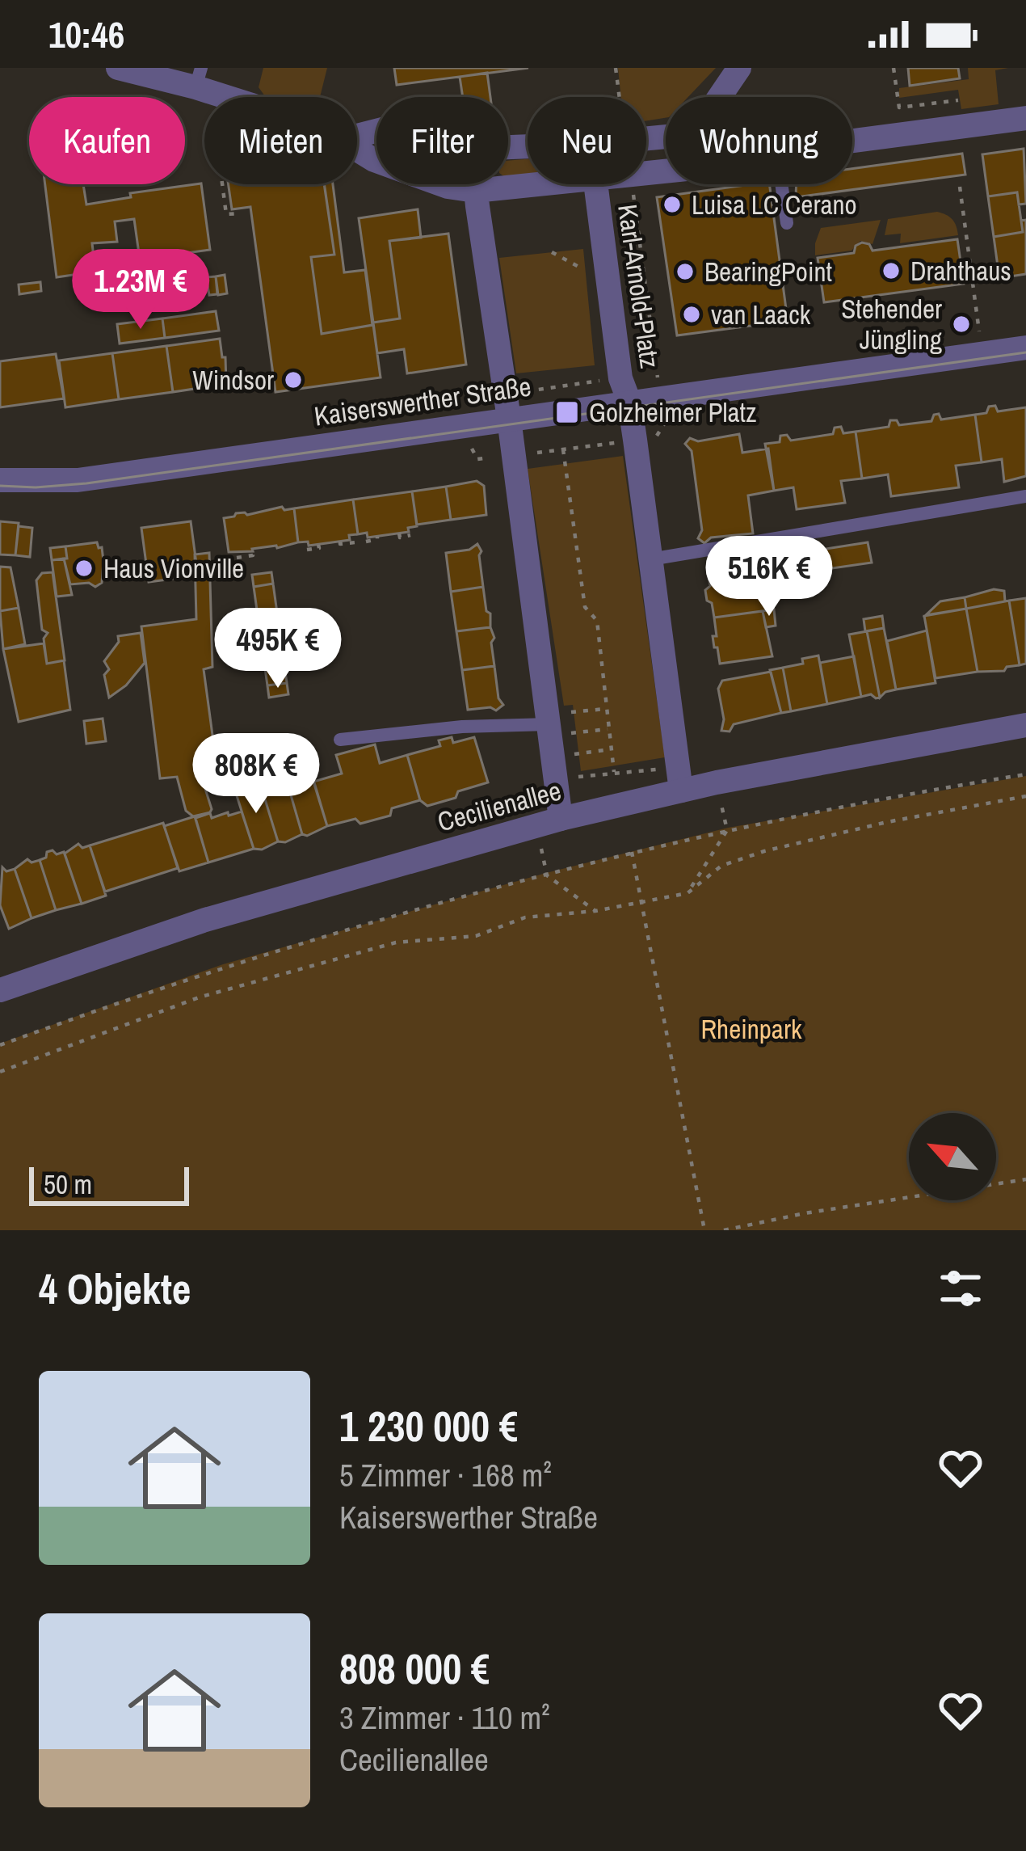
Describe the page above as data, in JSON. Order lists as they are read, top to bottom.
{
  "streets": {
    "street": ["Karl-Arnold-Platz", "Kaiserswerther Straße", "Cecilienallee"]
  },
  "crossings": [
    ["Karl-Arnold-Platz", "Kaiserswerther Straße"]
  ],
  "parks": ["Rheinpark"],
  "places": {
    "other": [
      "Luisa LC Cerano",
      "Drahthaus",
      "BearingPoint",
      "van Laack",
      "Stehender Jüngling",
      "Windsor",
      "Haus Vionville"
    ],
    "transit": ["Golzheimer Platz"]
  },
  "scale_bar": "50 m",
  "north": "top left",
  "page": {
    "status": "10:46",
    "chip": [
      "Kaufen",
      "Mieten",
      "Filter",
      "Neu",
      "Wohnung"
    ],
    "price": [
      "1.23M €",
      "516K €",
      "495K €",
      "808K €"
    ],
    "scale": "50 m",
    "heading": "4 Objekte",
    "list": [
      {
        "name": "1 230 000 €",
        "note": "5 Zimmer · 168 m² · Kaiserswerther Straße"
      },
      {
        "name": "808 000 €",
        "note": "3 Zimmer · 110 m² · Cecilienallee"
      }
    ]
  }
}
